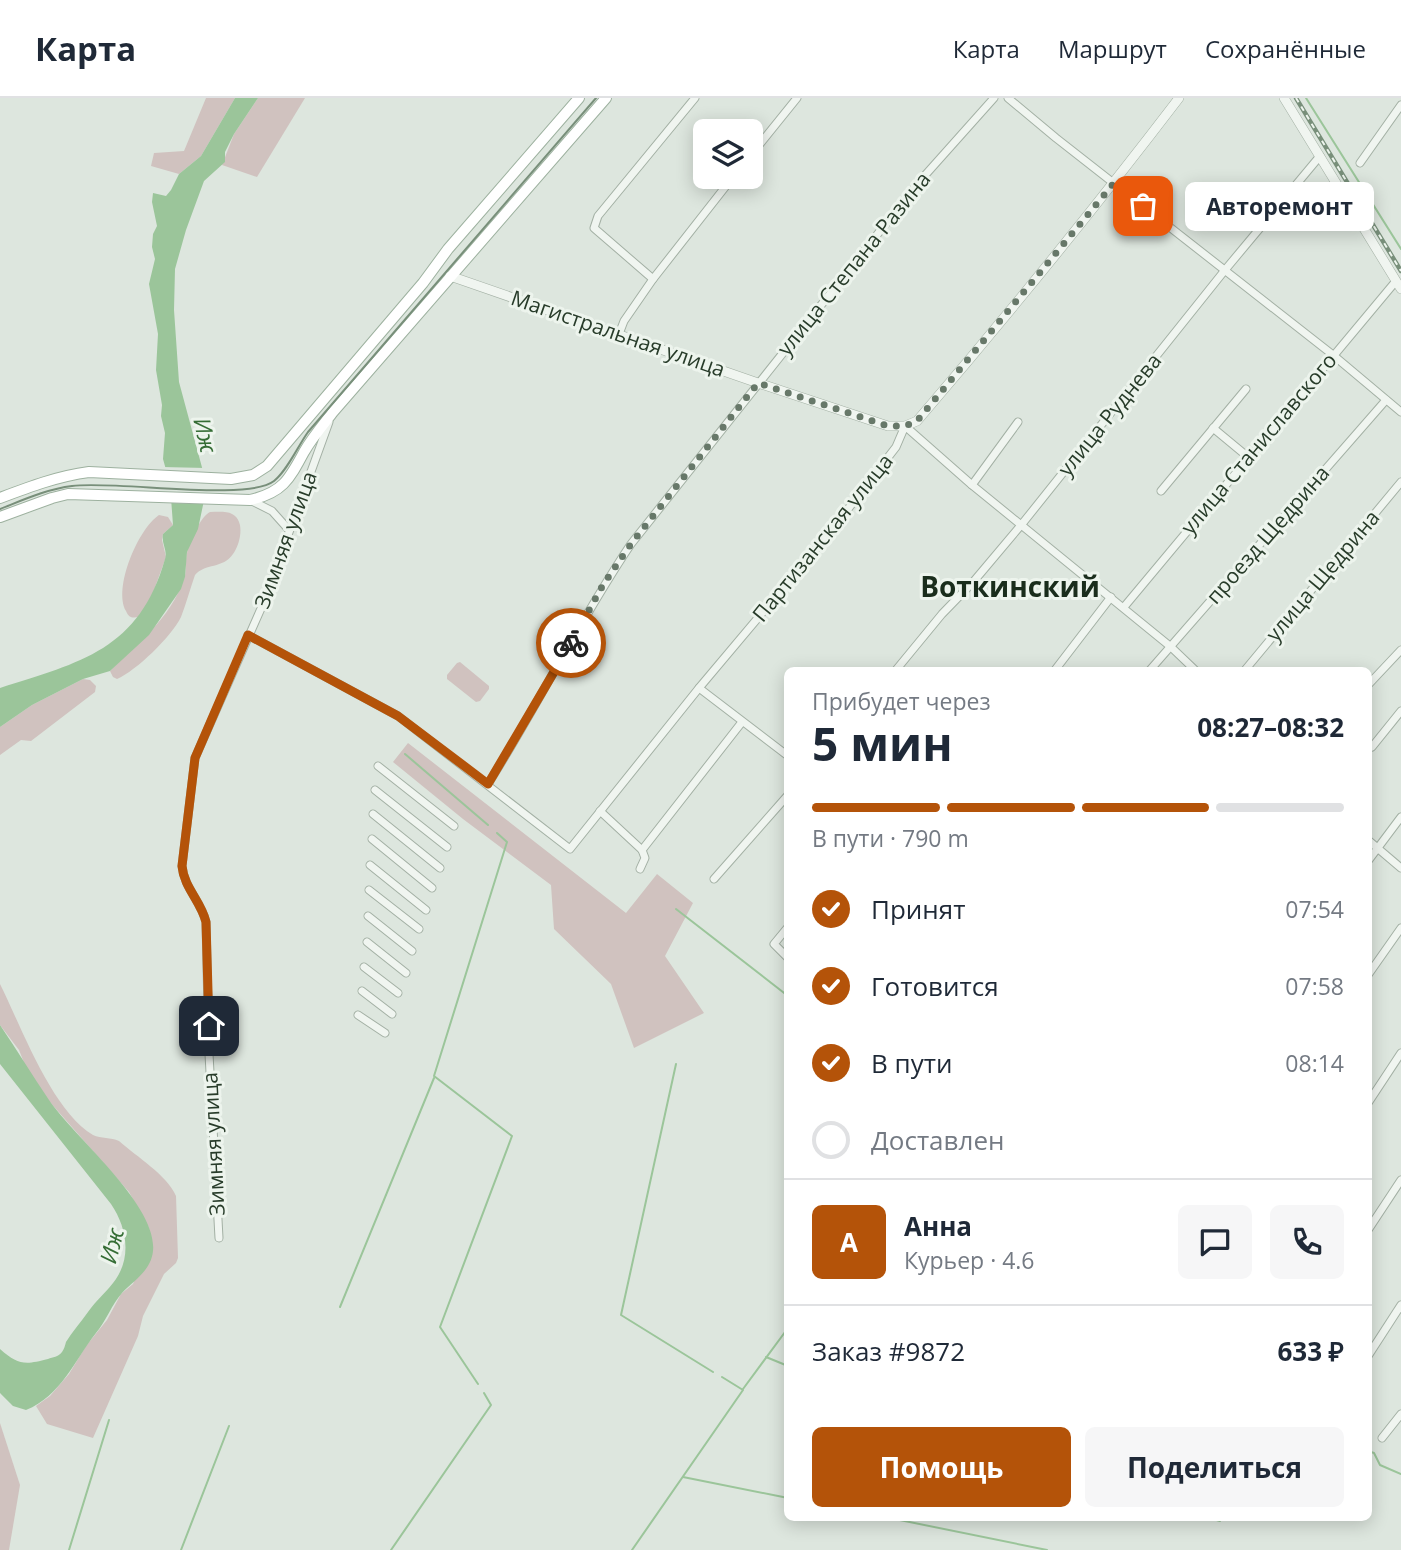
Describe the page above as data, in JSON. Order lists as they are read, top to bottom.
{
  "streets": {
    "main road": ["Магистральная улица"],
    "street": [
      "улица Степана Разина",
      "улица Руднева",
      "улица Станиславского",
      "проезд Щедрина",
      "Партизанская улица",
      "Зимняя улица",
      "улица Щедрина"
    ]
  },
  "crossings": [
    ["улица Степана Разина", "Магистральная улица"],
    ["улица Степана Разина", "Партизанская улица"],
    ["Магистральная улица", "Партизанская улица"]
  ],
  "districts": ["Воткинский"],
  "water": ["Иж"],
  "places": ["Авторемонт"],
  "page": {
    "header": "Карта",
    "nav": ["Карта", "Маршрут", "Сохранённые"],
    "bubble": "Авторемонт",
    "heading": ["5 мин", "Прибудет через", "08:27–08:32"],
    "panel": [
      "Анна",
      "Курьер · 4.6",
      "Заказ #9872",
      "633 ₽"
    ],
    "bar": "В пути · 790 m",
    "list": [
      ["Принят", "07:54"],
      ["Готовится", "07:58"],
      ["В пути", "08:14"],
      "Доставлен"
    ],
    "round": "А",
    "buttons": ["Помощь", "Поделиться"]
  }
}
